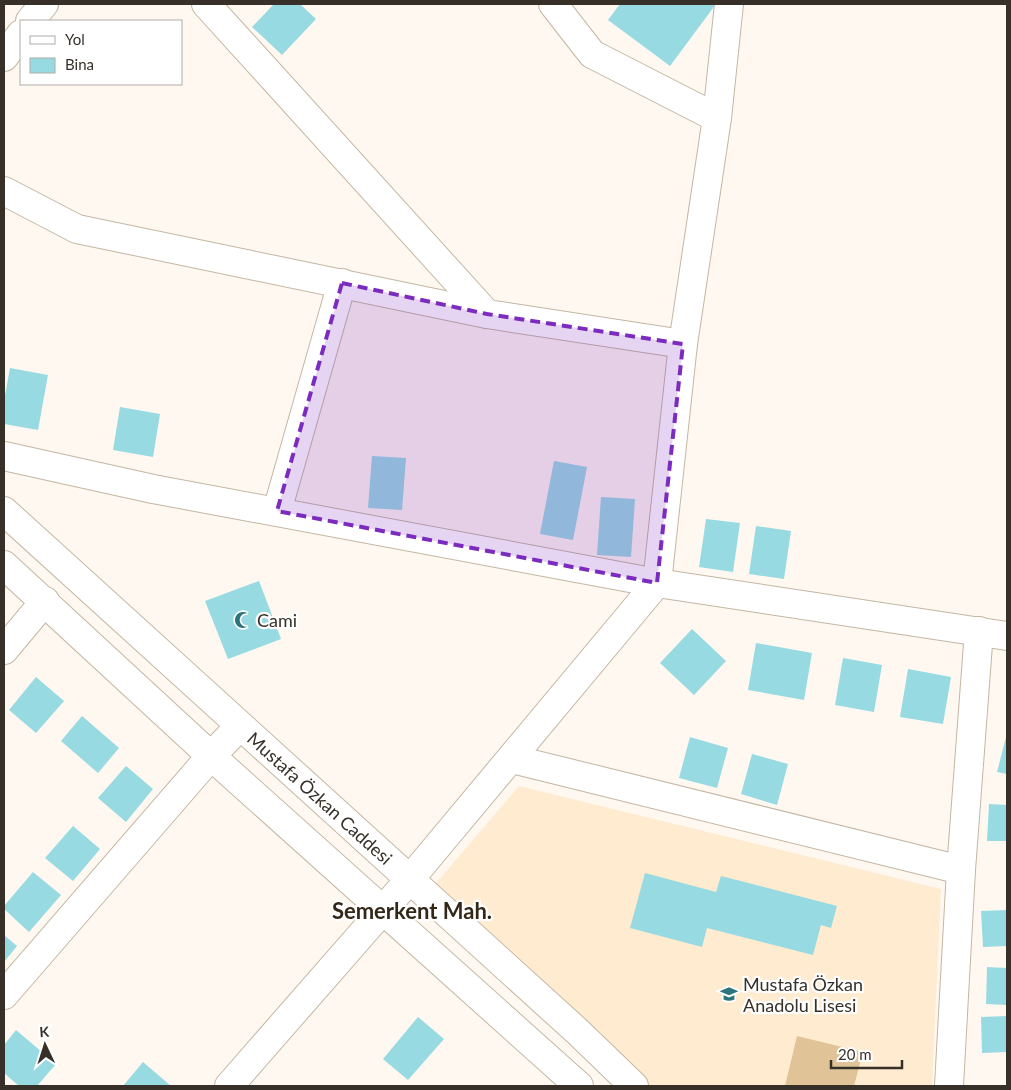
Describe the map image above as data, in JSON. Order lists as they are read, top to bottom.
{
  "streets": {
    "street": ["Mustafa Özkan Caddesi"]
  },
  "districts": ["Semerkent Mah."],
  "places": {
    "mosque": ["Cami"],
    "school or university": ["Mustafa Özkan Anadolu Lisesi"]
  },
  "legend": ["Yol", "Bina"],
  "scale_bar": "20 m",
  "north": "top"
}
